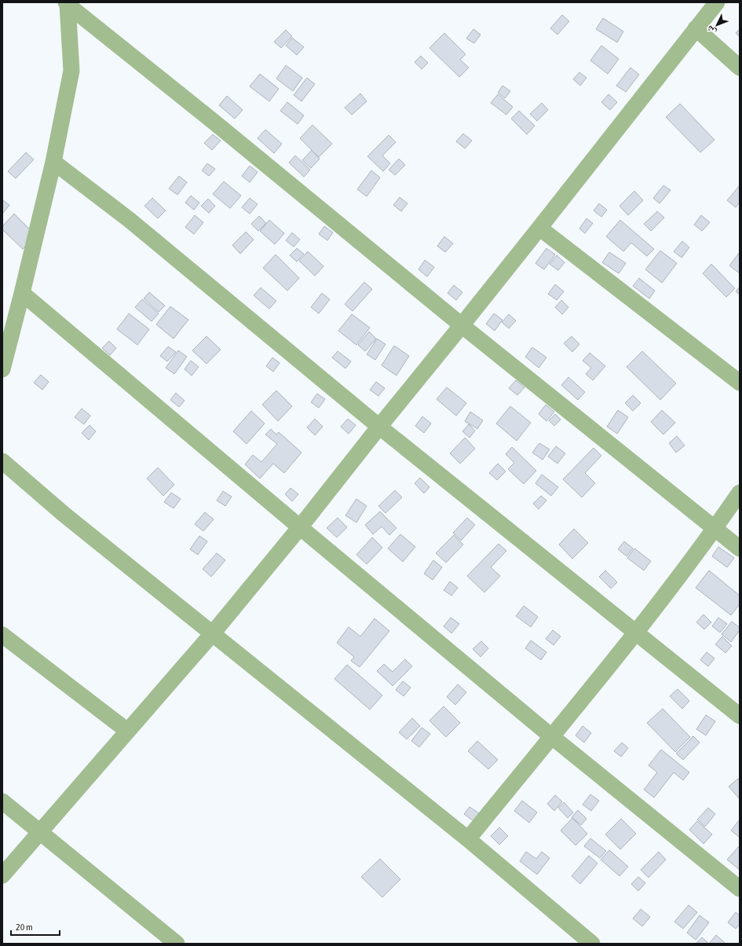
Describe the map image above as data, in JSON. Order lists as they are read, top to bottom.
{
  "scale_bar": "20 m",
  "north": "bottom left"
}
